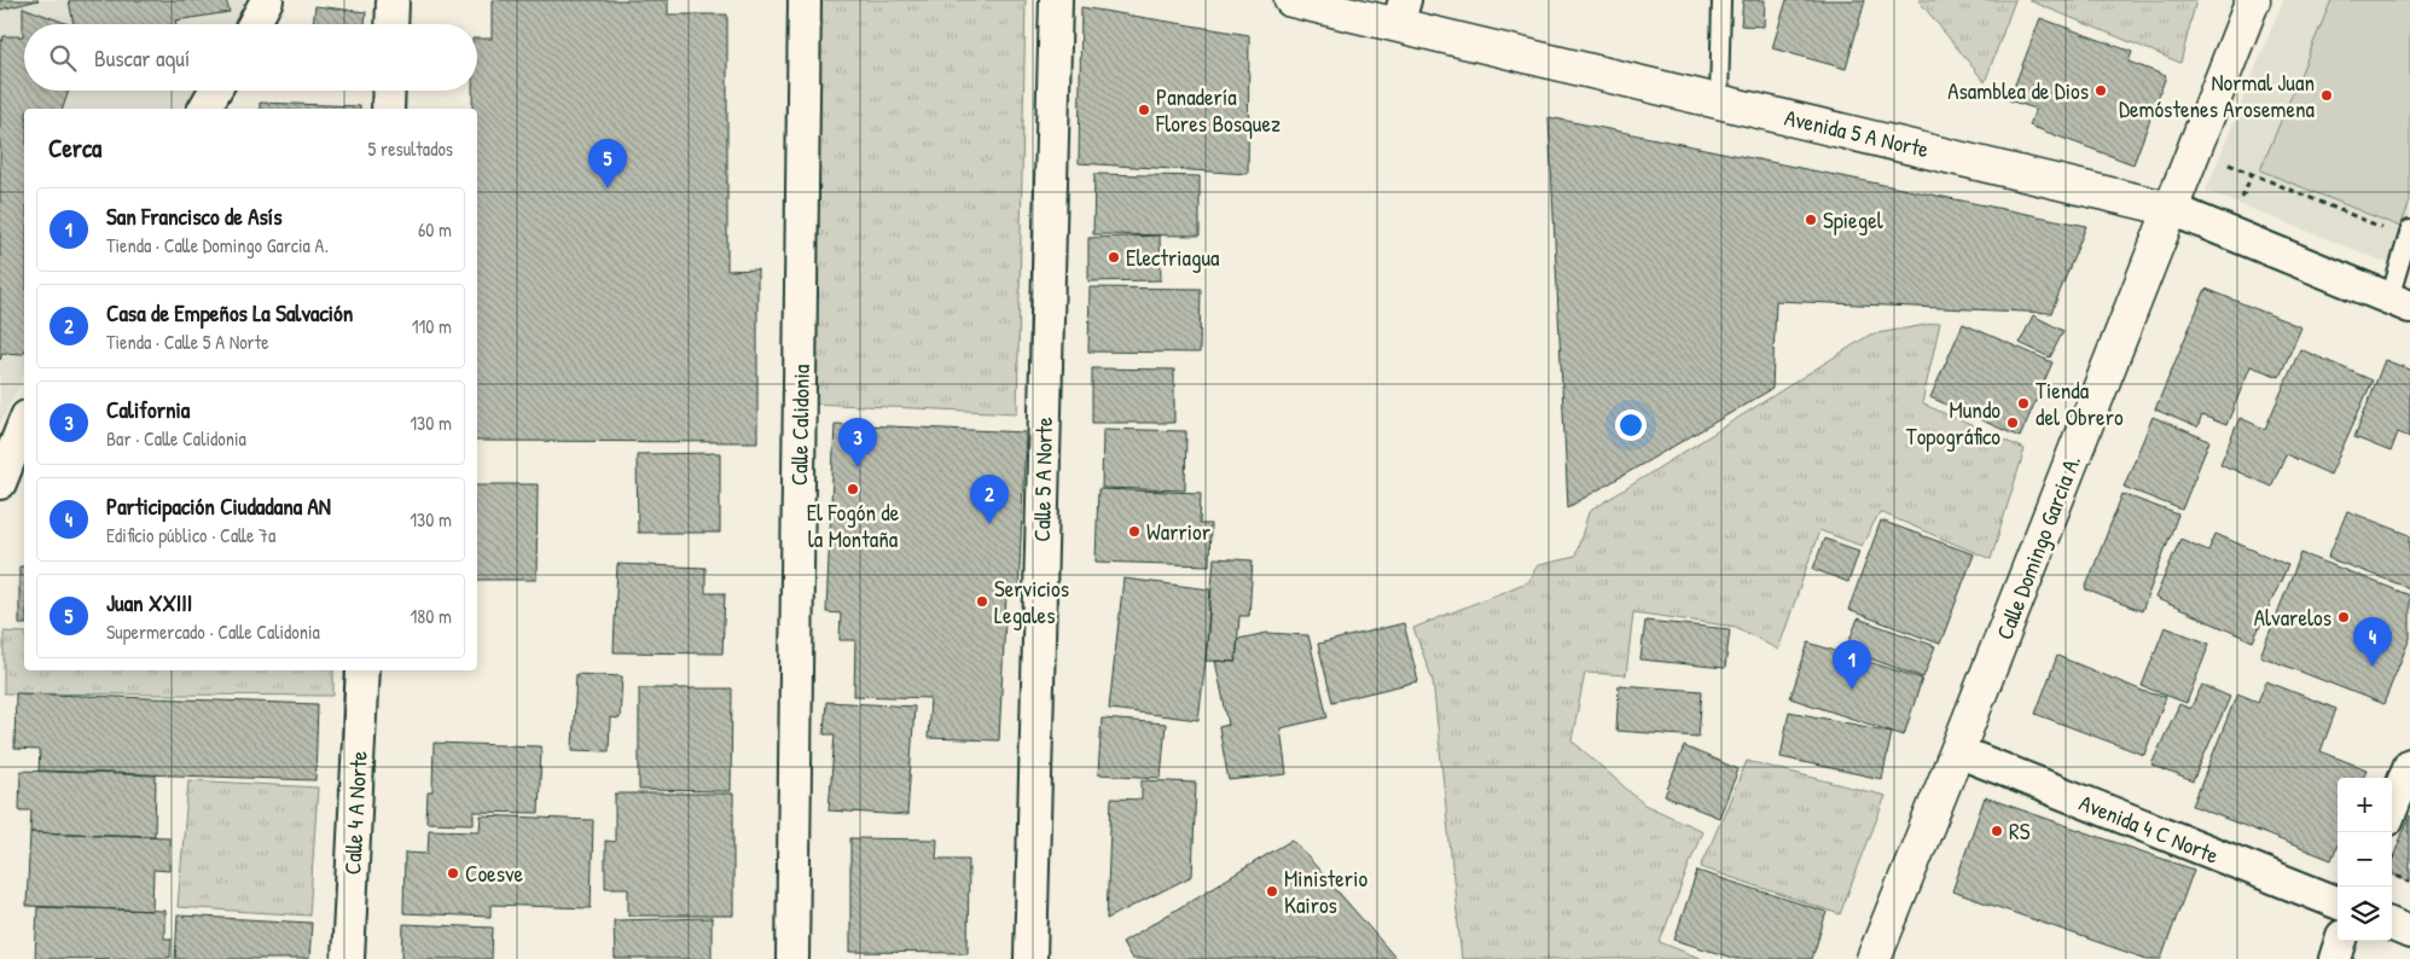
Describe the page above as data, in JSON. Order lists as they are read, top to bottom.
{
  "streets": {
    "main road": ["Avenida 5 A Norte", "Calle Domingo Garcia A."],
    "street": [
      "Calle Calidonia",
      "Calle 5 A Norte",
      "Calle 4 A Norte",
      "Avenida 4 C Norte"
    ]
  },
  "crossings": [
    ["Avenida 5 A Norte", "Calle Domingo Garcia A."],
    ["Calle Domingo Garcia A.", "Avenida 4 C Norte"]
  ],
  "places": [
    "Asamblea de Dios",
    "Normal Juan Demóstenes Arosemena",
    "Panadería Flores Bosquez",
    "Spiegel",
    "Electriagua",
    "Tienda del Obrero",
    "Mundo Topográfico",
    "El Fogón de la Montaña",
    "Warrior",
    "Servicios Legales",
    "Alvarelos",
    "RS",
    "Coesve",
    "Ministerio Kairos"
  ],
  "page": {
    "search": "Buscar aquí",
    "heading": ["Cerca", "5 resultados"],
    "pins": [
      "5",
      "3",
      "2",
      "4",
      "1"
    ],
    "list": [
      {
        "mark": "1",
        "name": "San Francisco de Asís",
        "note": "Tienda · Calle Domingo Garcia A.",
        "value": "60 m"
      },
      {
        "mark": "2",
        "name": "Casa de Empeños La Salvación",
        "note": "Tienda · Calle 5 A Norte",
        "value": "110 m"
      },
      {
        "mark": "3",
        "name": "California",
        "note": "Bar · Calle Calidonia",
        "value": "130 m"
      },
      {
        "mark": "4",
        "name": "Participación Ciudadana AN",
        "note": "Edificio público · Calle 7a",
        "value": "130 m"
      },
      {
        "mark": "5",
        "name": "Juan XXIII",
        "note": "Supermercado · Calle Calidonia",
        "value": "180 m"
      }
    ],
    "map_buttons": ["+", "−"]
  }
}
